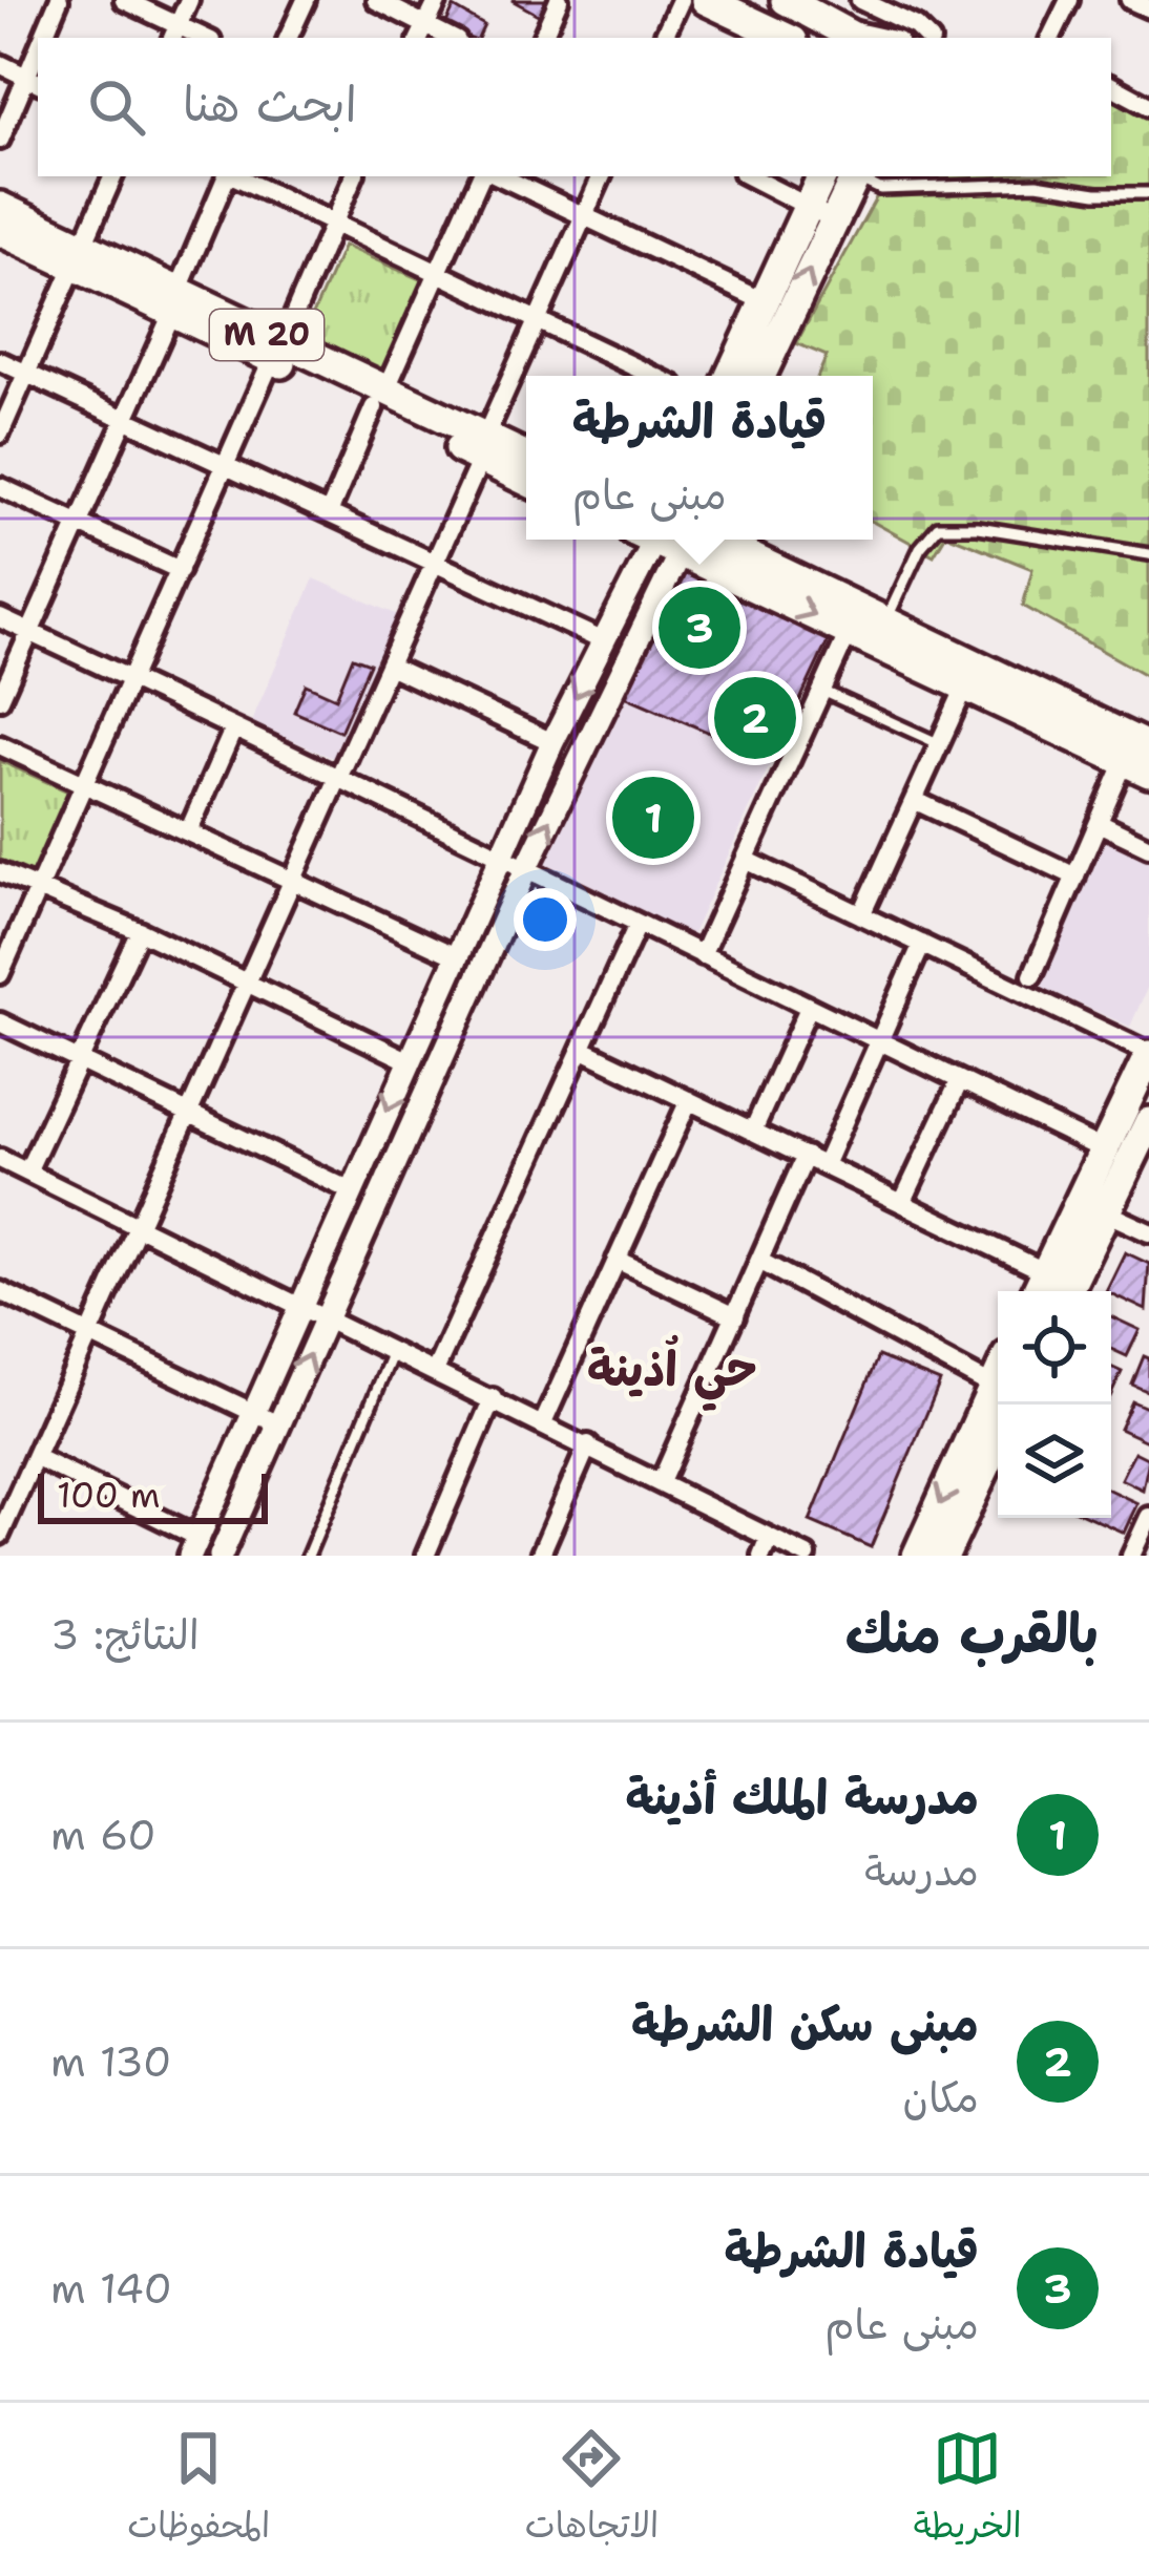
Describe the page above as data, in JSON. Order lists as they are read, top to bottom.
{
  "streets": {
    "main road": ["M 20"]
  },
  "districts": ["حي اُذينة"],
  "scale_bar": "100 m",
  "page": {
    "search": "ابحث هنا",
    "popup": ["قيادة الشرطة", "مبنى عام"],
    "pins": ["3", "2", "1"],
    "scale": "100 m",
    "heading": ["بالقرب منك", "النتائج: 3"],
    "list": [
      {
        "mark": "1",
        "name": "مدرسة الملك أذينة",
        "note": "مدرسة",
        "value": "60 m"
      },
      {
        "mark": "2",
        "name": "مبنى سكن الشرطة",
        "note": "مكان",
        "value": "130 m"
      },
      {
        "mark": "3",
        "name": "قيادة الشرطة",
        "note": "مبنى عام",
        "value": "140 m"
      }
    ],
    "nav": ["الخريطة", "الاتجاهات", "المحفوظات"]
  }
}
